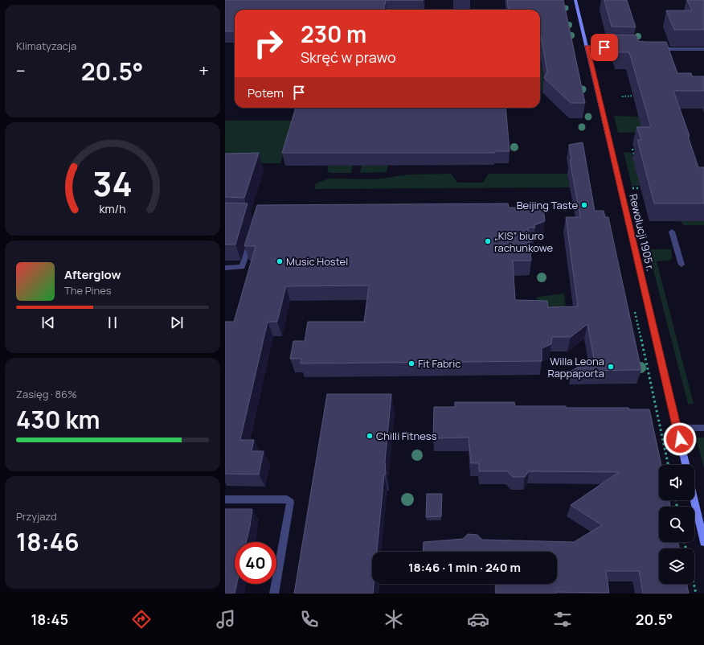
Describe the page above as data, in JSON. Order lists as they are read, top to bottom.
{
  "streets": {
    "street": ["Rewolucji 1905 r."]
  },
  "places": [
    "Beijing Taste",
    "„KIS” biuro rachunkowe",
    "Music Hostel",
    "Fit Fabric",
    "Willa Leona Rappaporta",
    "Chilli Fitness"
  ],
  "page": {
    "tile": [
      "Klimatyzacja",
      ["Zasięg · 86%", "430 km"],
      ["Przyjazd", "18:46"]
    ],
    "turn": ["230 m", "Skręć w prawo"],
    "heat": ["−", "20.5°", "+"],
    "then": "Potem",
    "song": ["Afterglow", "The Pines"],
    "limit": "40",
    "trip": "18:46 · 1 min · 240 m",
    "tabs": ["18:45", "20.5°"],
    "gauge": ["34", "km/h"]
  }
}
